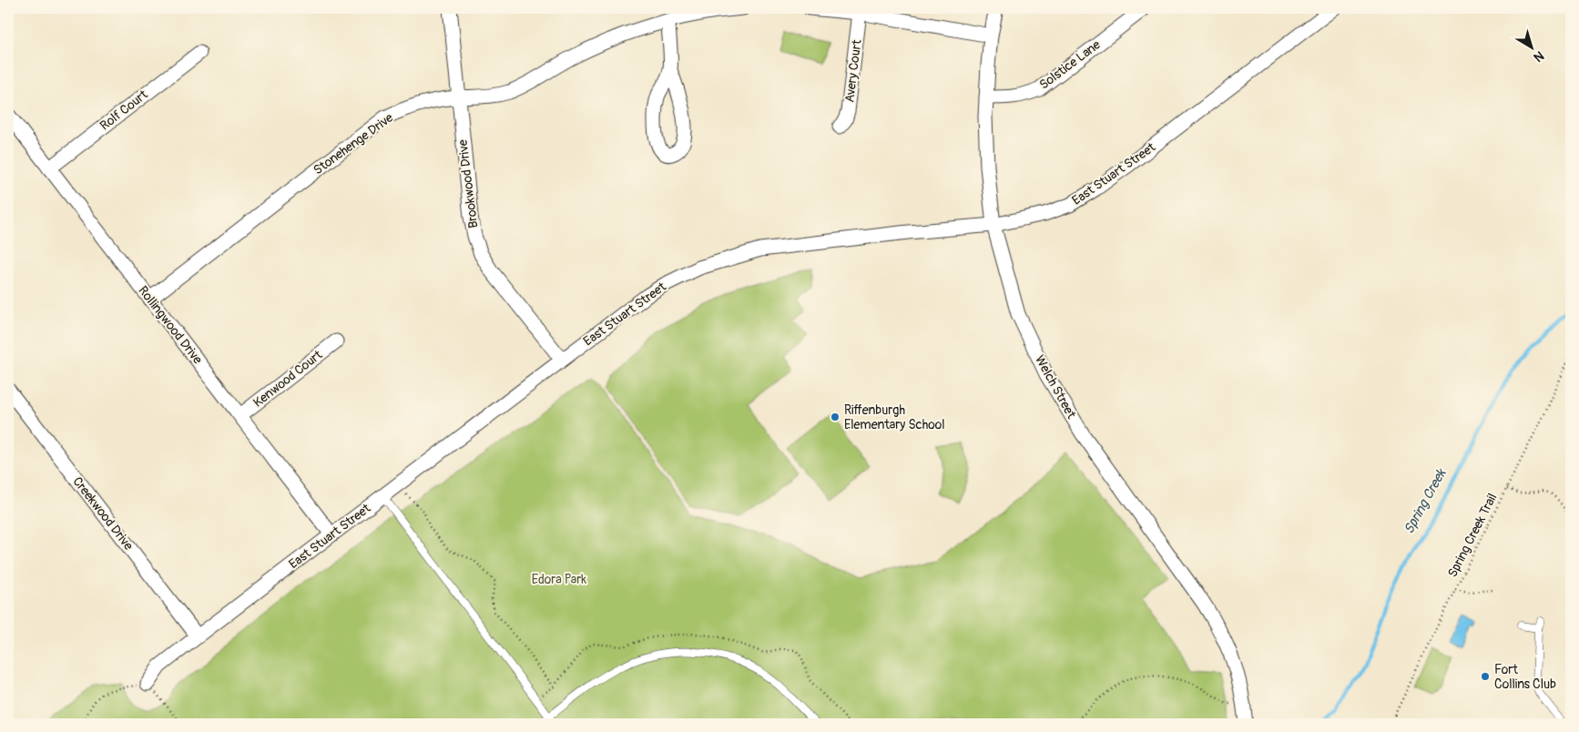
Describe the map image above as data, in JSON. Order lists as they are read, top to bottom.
{
  "streets": {
    "street": [
      "Solstice Lane",
      "Avery Court",
      "Rolf Court",
      "Stonehenge Drive",
      "East Stuart Street",
      "Brookwood Drive",
      "Rollingwood Drive",
      "Kenwood Court",
      "Welch Street",
      "Creekwood Drive"
    ],
    "path": ["Spring Creek Trail"]
  },
  "crossings": [
    ["Solstice Lane", "Welch Street"],
    ["Rolf Court", "Rollingwood Drive"],
    ["Stonehenge Drive", "Brookwood Drive"],
    ["Stonehenge Drive", "Rollingwood Drive"],
    ["East Stuart Street", "Brookwood Drive"],
    ["East Stuart Street", "Rollingwood Drive"],
    ["East Stuart Street", "Welch Street"],
    ["East Stuart Street", "Creekwood Drive"],
    ["Rollingwood Drive", "Kenwood Court"]
  ],
  "water": ["Spring Creek"],
  "parks": ["Edora Park"],
  "places": ["Riffenburgh Elementary School", "Fort Collins Club"],
  "north": "bottom right"
}
